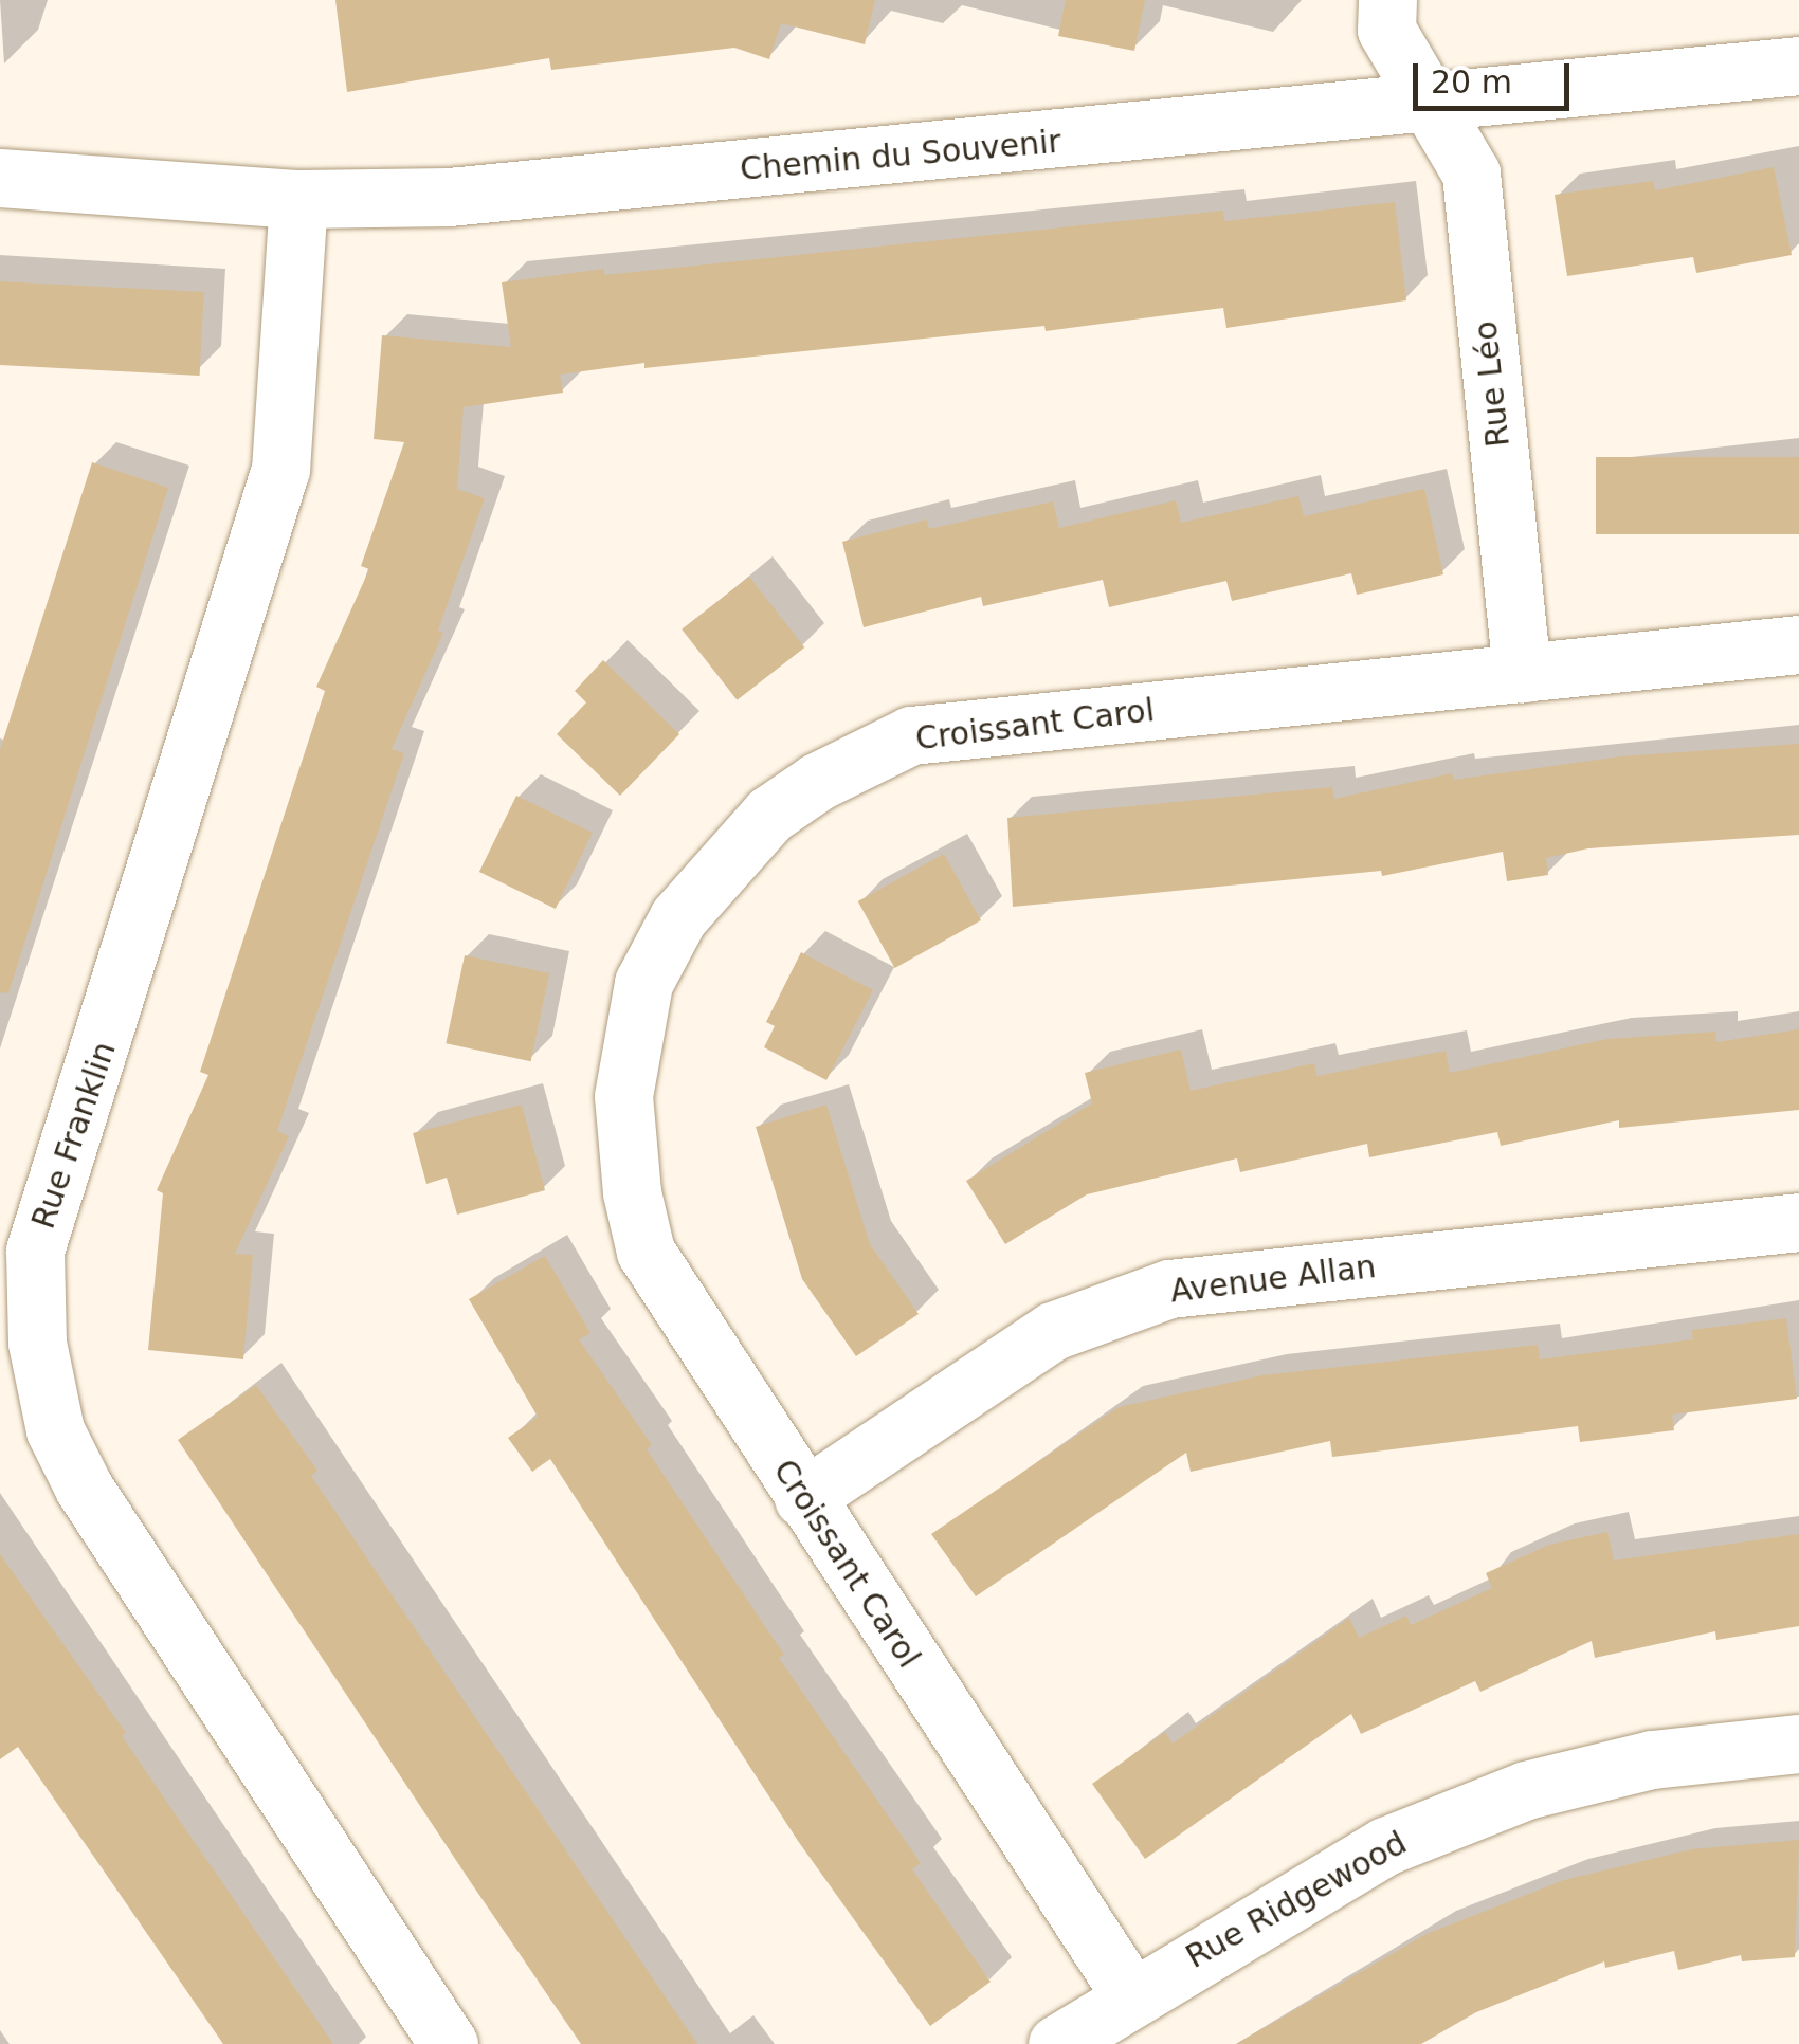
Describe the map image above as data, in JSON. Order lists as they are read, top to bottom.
{
  "streets": {
    "street": [
      "Chemin du Souvenir",
      "Rue Léo",
      "Croissant Carol",
      "Rue Franklin",
      "Avenue Allan",
      "Rue Ridgewood"
    ]
  },
  "crossings": [
    ["Chemin du Souvenir", "Rue Léo"],
    ["Chemin du Souvenir", "Rue Franklin"],
    ["Rue Léo", "Croissant Carol"],
    ["Croissant Carol", "Avenue Allan"],
    ["Croissant Carol", "Rue Ridgewood"]
  ],
  "scale_bar": "20 m"
}
